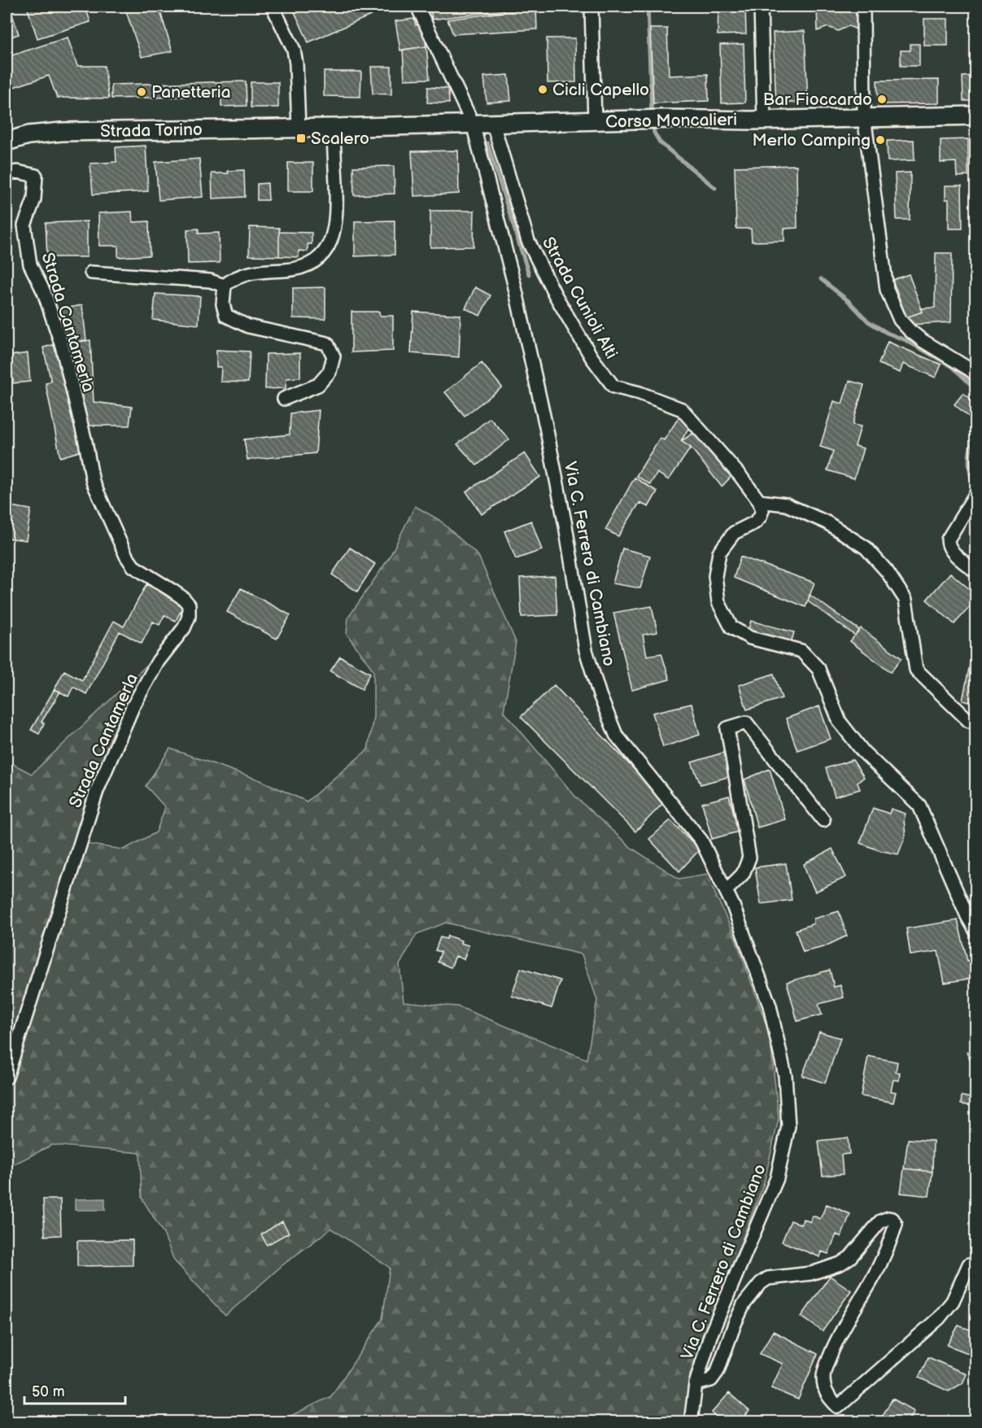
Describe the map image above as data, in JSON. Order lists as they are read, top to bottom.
{
  "streets": {
    "main road": ["Corso Moncalieri", "Strada Torino"],
    "street": ["Strada Cunioli Alti", "Strada Cantamerla", "Via C. Ferrero di Cambiano"]
  },
  "crossings": [
    ["Corso Moncalieri", "Strada Torino"],
    ["Corso Moncalieri", "Strada Cunioli Alti"],
    ["Strada Torino", "Strada Cunioli Alti"],
    ["Strada Torino", "Via C. Ferrero di Cambiano"]
  ],
  "places": {
    "other": [
      "Cicli Capello",
      "Panetteria",
      "Bar Fioccardo",
      "Merlo Camping"
    ],
    "transit": ["Scalero"]
  },
  "scale_bar": "50 m"
}
